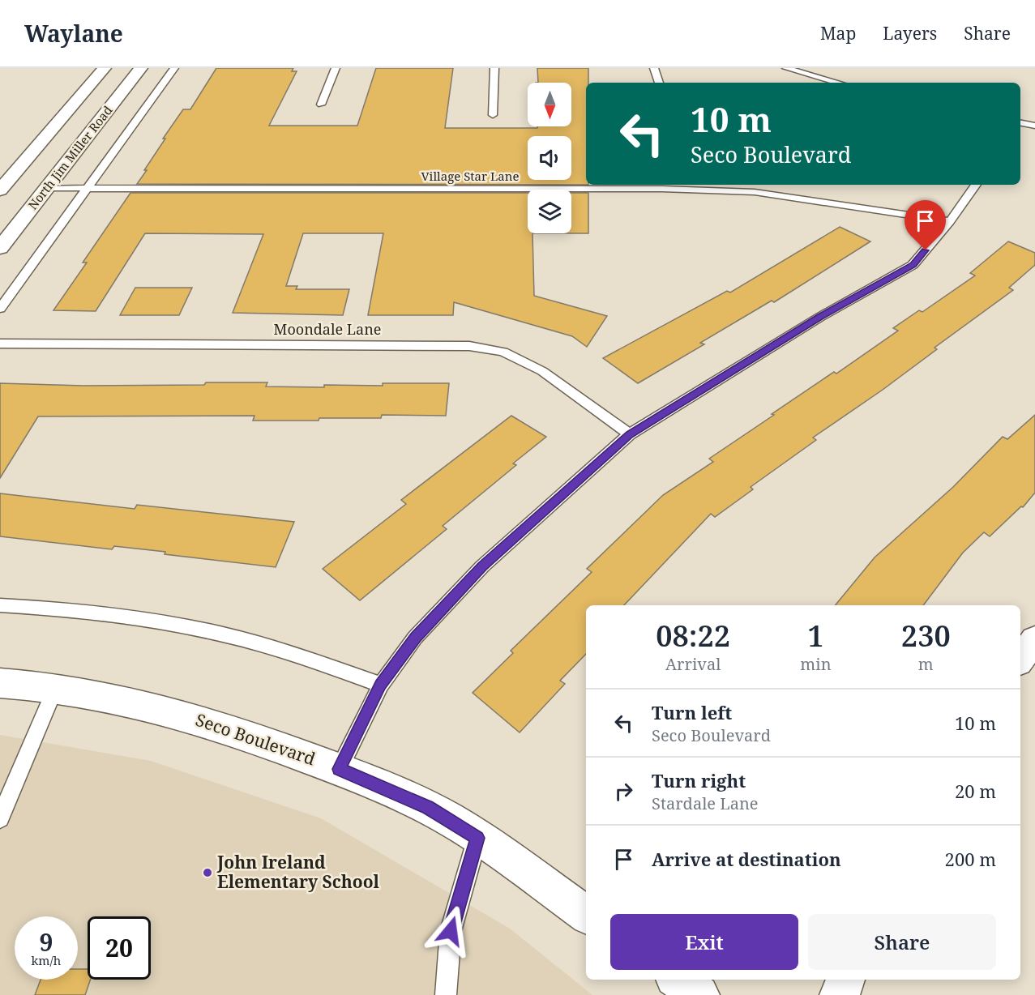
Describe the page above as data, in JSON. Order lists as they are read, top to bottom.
{
  "streets": {
    "main road": ["North Jim Miller Road", "Seco Boulevard"],
    "lane": ["Village Star Lane", "Moondale Lane"]
  },
  "crossings": [
    ["North Jim Miller Road", "Village Star Lane"]
  ],
  "places": ["John Ireland Elementary School"],
  "north": "bottom",
  "page": {
    "header": "Waylane",
    "nav": ["Map", "Layers", "Share"],
    "turn": ["10 m", "Seco Boulevard"],
    "eta": [
      "08:22",
      "Arrival",
      "1",
      "min",
      "230",
      "m"
    ],
    "list": [
      {
        "name": "Turn left",
        "note": "Seco Boulevard",
        "value": "10 m"
      },
      {
        "name": "Turn right",
        "note": "Stardale Lane",
        "value": "20 m"
      },
      {
        "name": "Arrive at destination",
        "value": "200 m"
      }
    ],
    "buttons": ["Exit", "Share"],
    "speed": "9 km/h",
    "limit": "20"
  }
}
